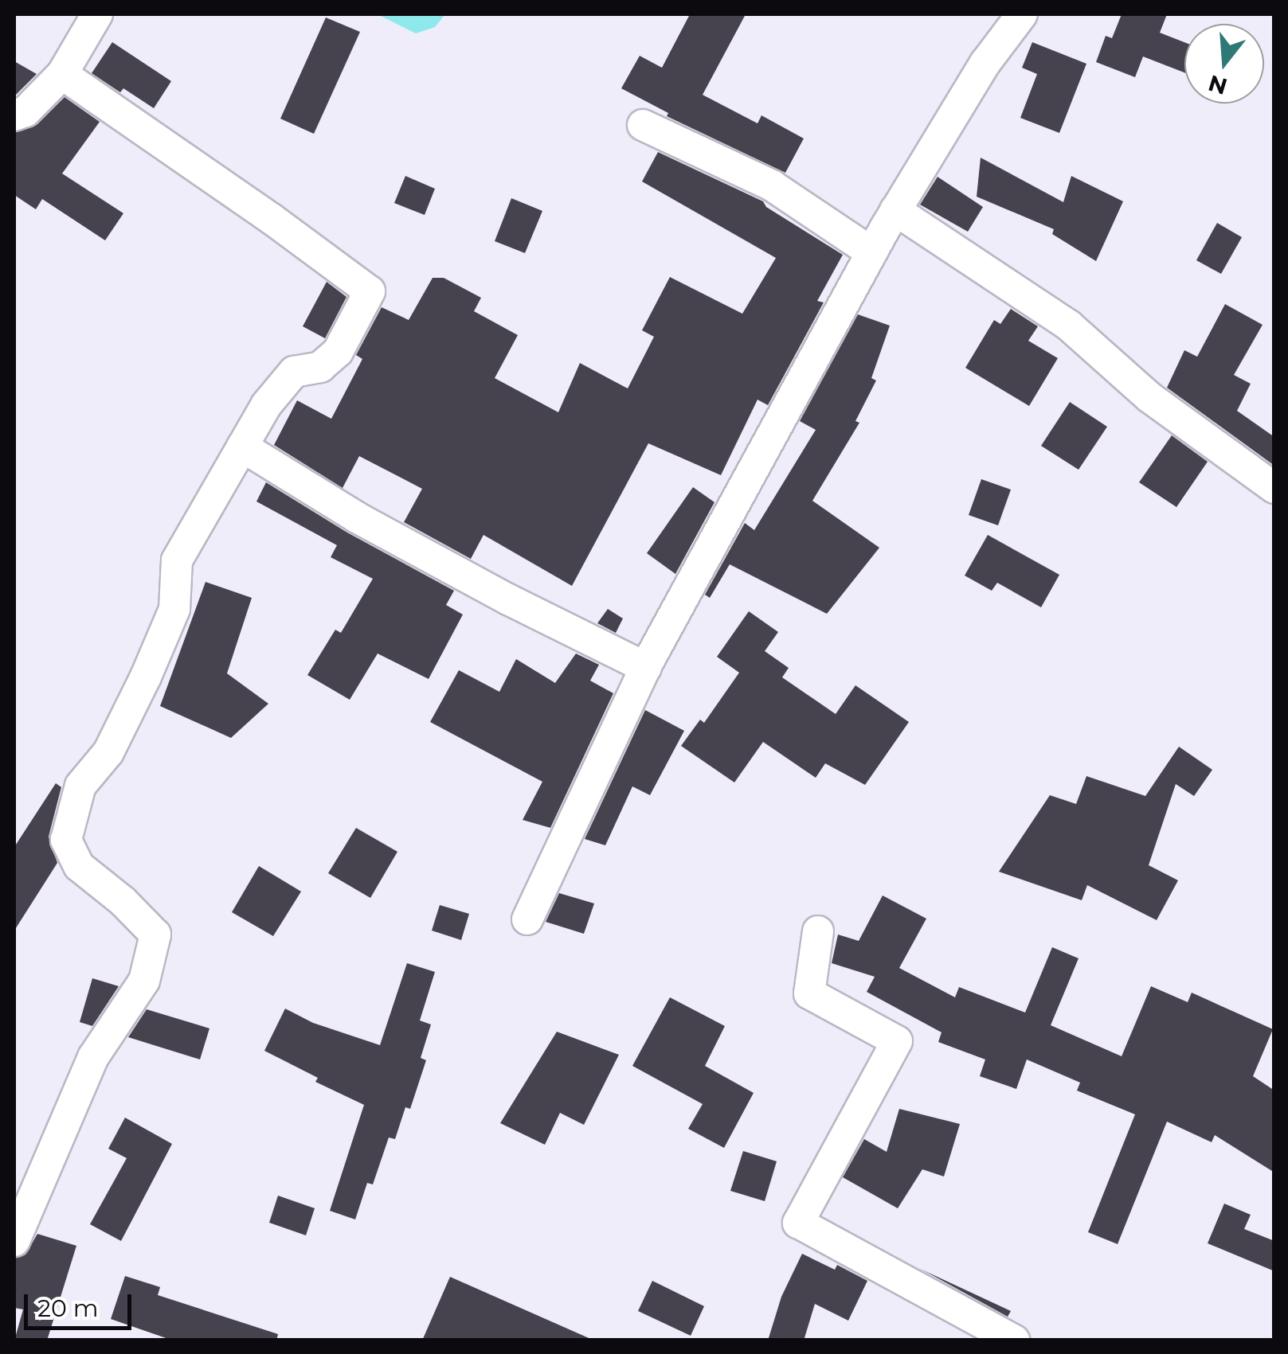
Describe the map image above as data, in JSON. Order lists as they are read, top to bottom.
{
  "scale_bar": "20 m",
  "north": "bottom"
}
